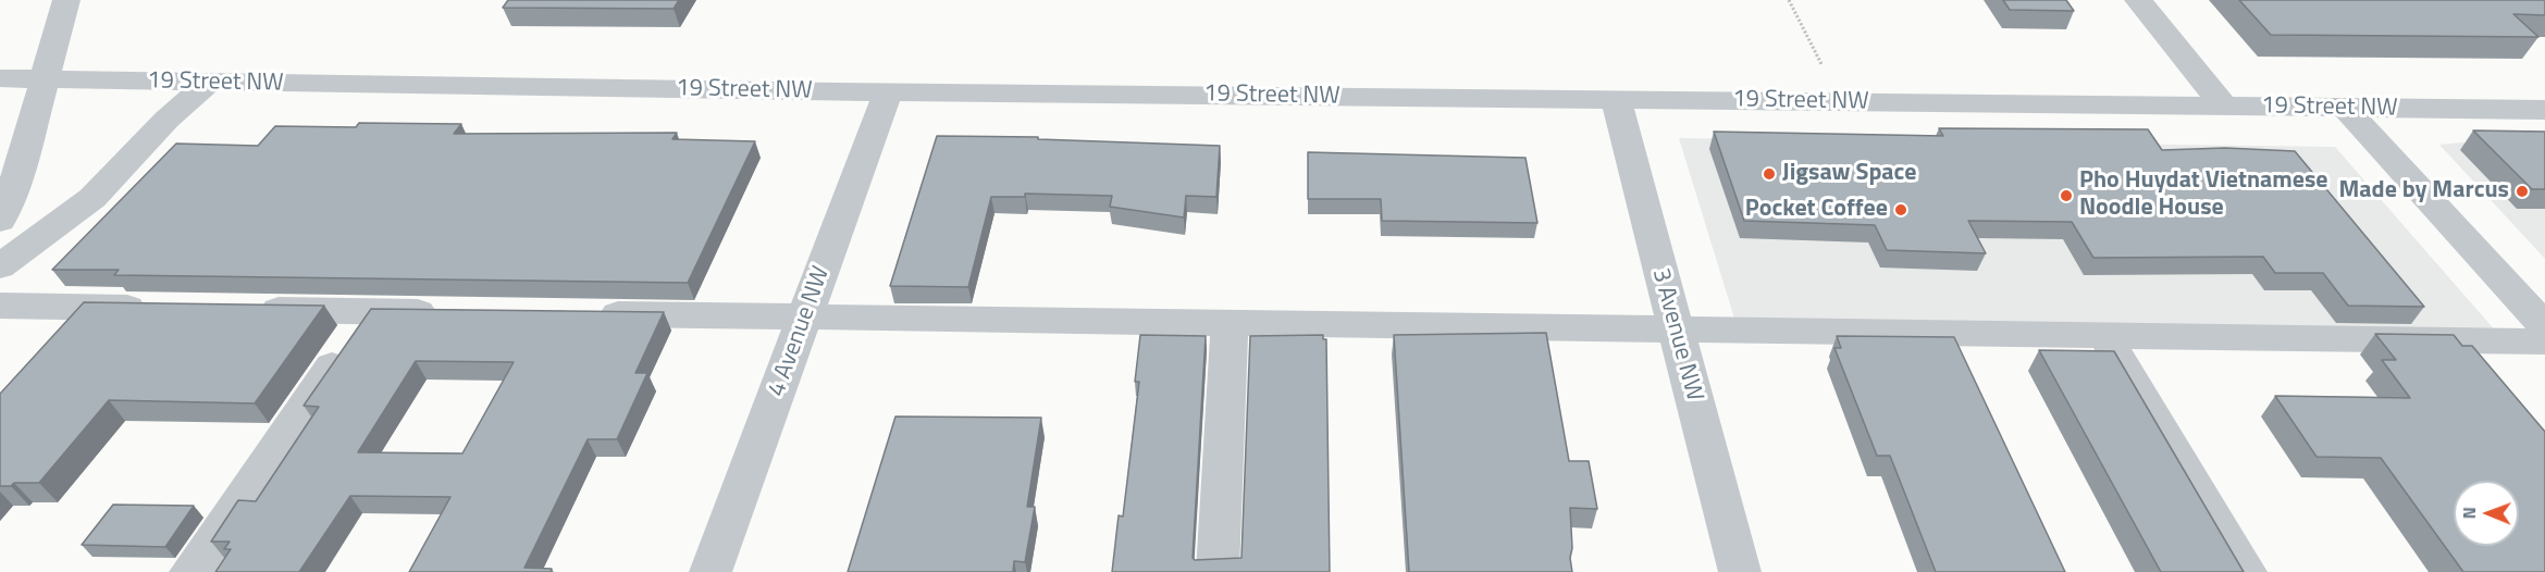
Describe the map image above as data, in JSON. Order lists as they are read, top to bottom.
{
  "streets": {
    "street": ["19 Street NW", "4 Avenue NW", "3 Avenue NW"]
  },
  "crossings": [
    ["19 Street NW", "4 Avenue NW"],
    ["19 Street NW", "3 Avenue NW"]
  ],
  "places": [
    "Jigsaw Space",
    "Made by Marcus",
    "Pho Huydat Vietnamese Noodle House",
    "Pocket Coffee"
  ],
  "north": "left"
}
